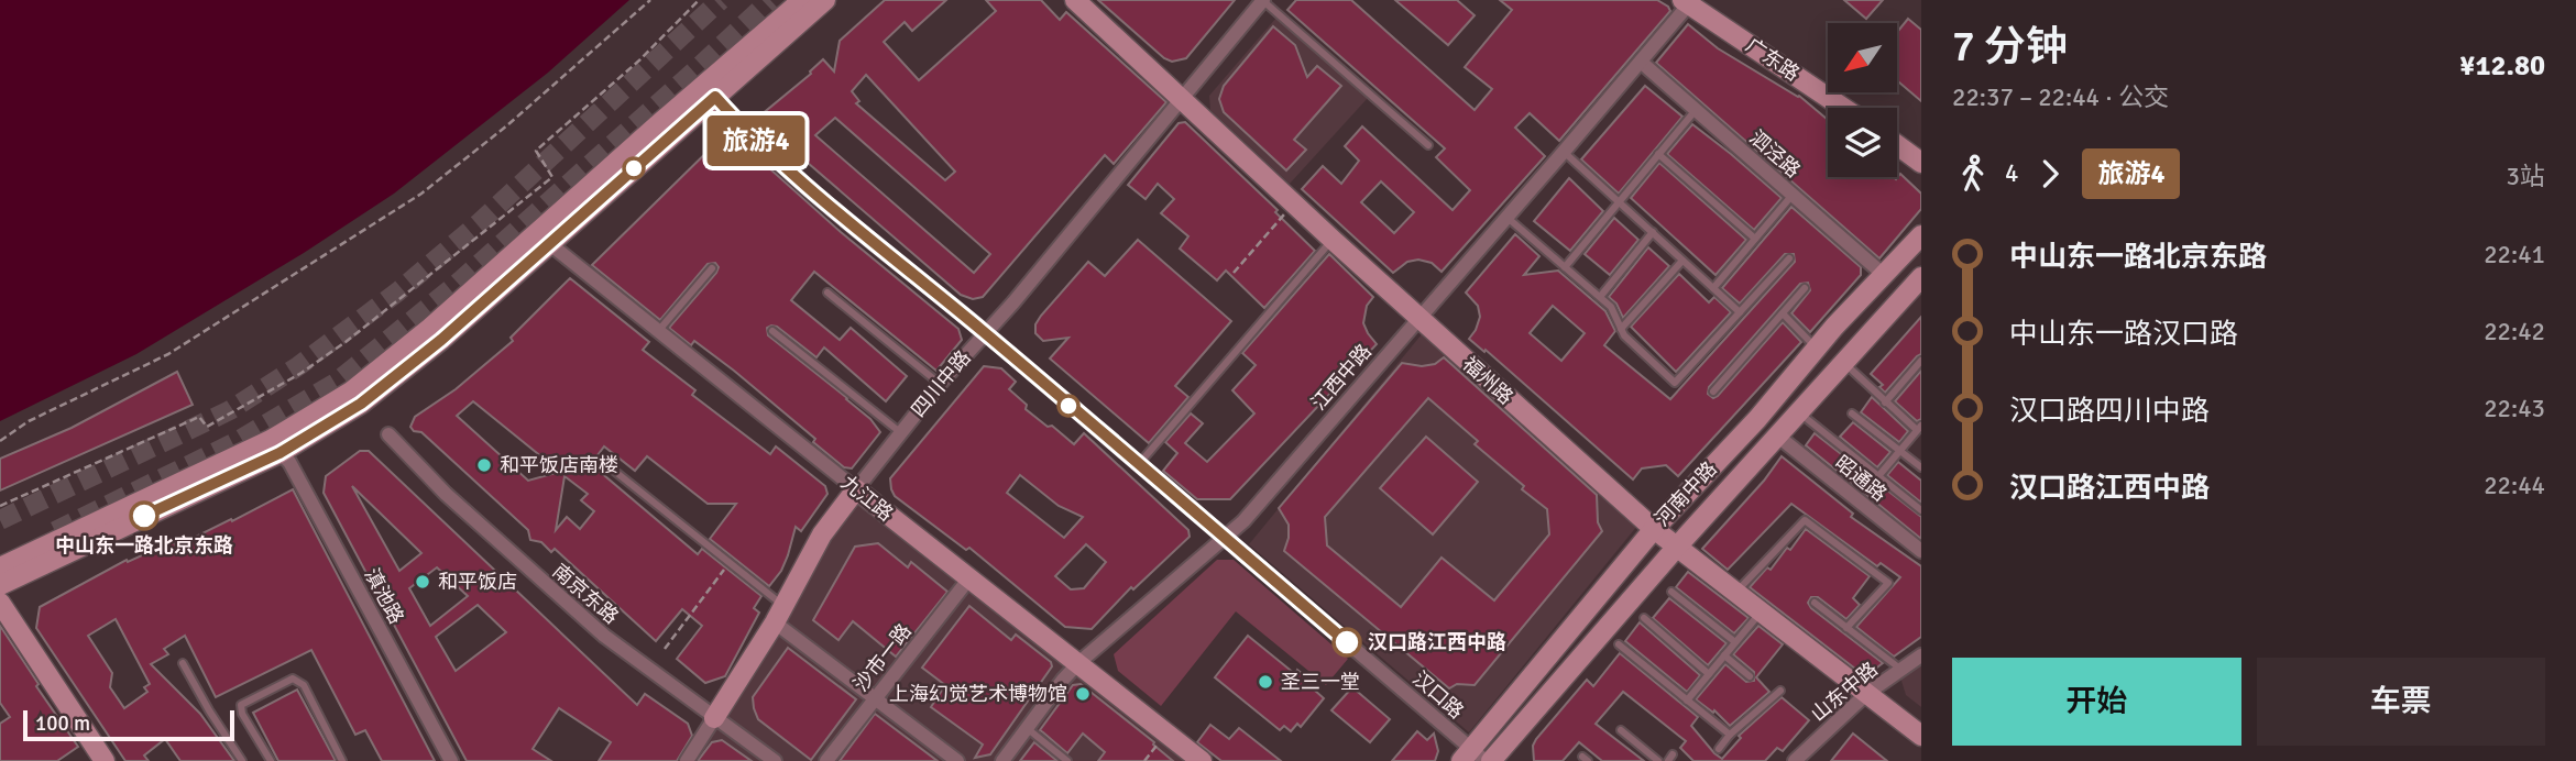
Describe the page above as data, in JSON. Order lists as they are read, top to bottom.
{
  "streets": {
    "main road": [
      "广东路",
      "福州路",
      "四川中路",
      "河南中路",
      "九江路"
    ],
    "street": [
      "泗泾路",
      "江西中路",
      "昭通路",
      "南京东路",
      "滇池路",
      "沙市一路",
      "山东中路",
      "汉口路"
    ]
  },
  "crossings": [
    ["广东路", "江西中路"],
    ["泗泾路", "江西中路"],
    ["泗泾路", "河南中路"],
    ["江西中路", "福州路"],
    ["江西中路", "九江路"],
    ["江西中路", "汉口路"],
    ["福州路", "四川中路"],
    ["福州路", "河南中路"],
    ["福州路", "山东中路"],
    ["四川中路", "九江路"],
    ["四川中路", "南京东路"],
    ["四川中路", "汉口路"],
    ["昭通路", "河南中路"],
    ["河南中路", "汉口路"],
    ["九江路", "沙市一路"]
  ],
  "places": [
    "和平饭店南楼",
    "中山东一路北京东路",
    "和平饭店",
    "汉口路江西中路",
    "圣三一堂",
    "上海幻觉艺术博物馆"
  ],
  "lines": ["bus line 旅游4"],
  "scale_bar": "100 m",
  "north": "bottom left",
  "page": {
    "on_map": "旅游4",
    "heading": ["7 分钟", "22:37 – 22:44 · 公交", "¥12.80"],
    "legs": ["4", "旅游4", "3站"],
    "list": [
      {
        "name": "中山东一路北京东路",
        "value": "22:41"
      },
      {
        "name": "中山东一路汉口路",
        "value": "22:42"
      },
      {
        "name": "汉口路四川中路",
        "value": "22:43"
      },
      {
        "name": "汉口路江西中路",
        "value": "22:44"
      }
    ],
    "buttons": ["开始", "车票"],
    "scale": "100 m"
  }
}
